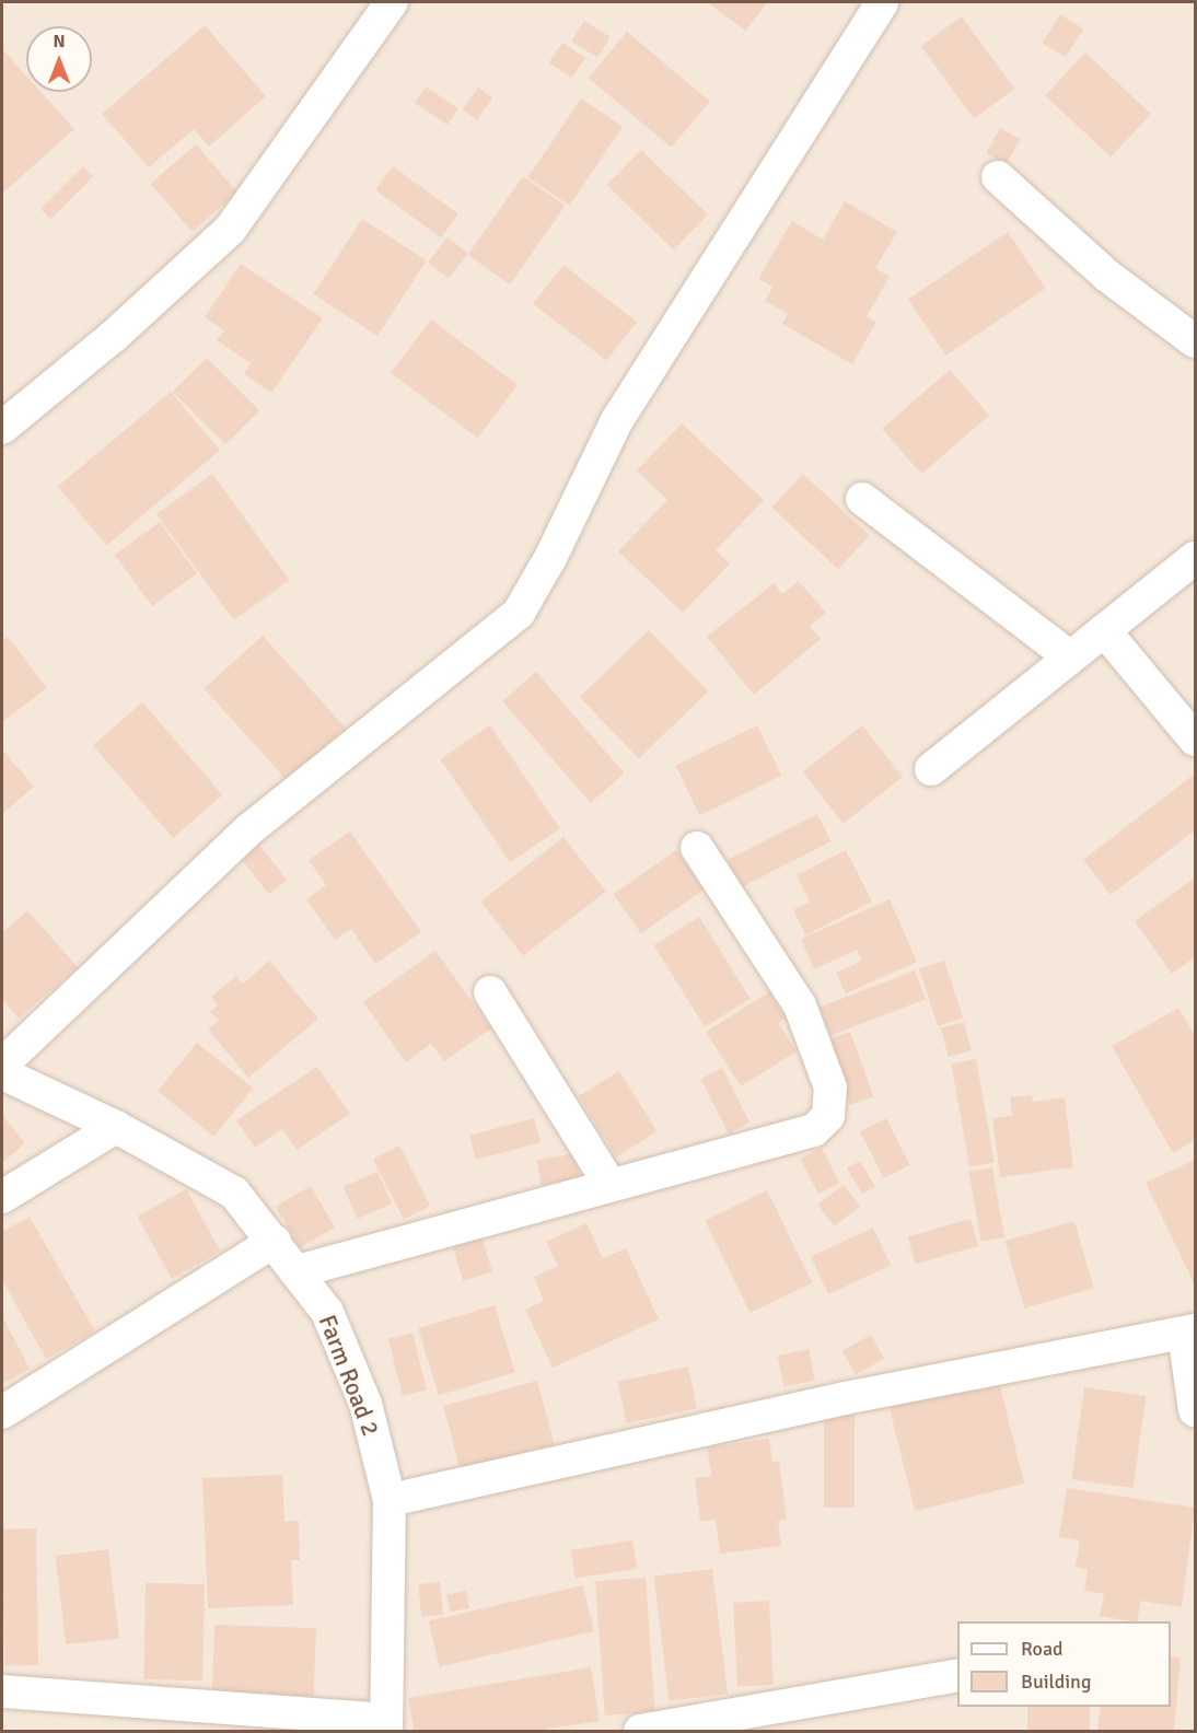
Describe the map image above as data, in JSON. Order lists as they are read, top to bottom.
{
  "streets": {
    "street": ["Farm Road 2"]
  },
  "legend": ["Road", "Building"],
  "north": "top"
}
